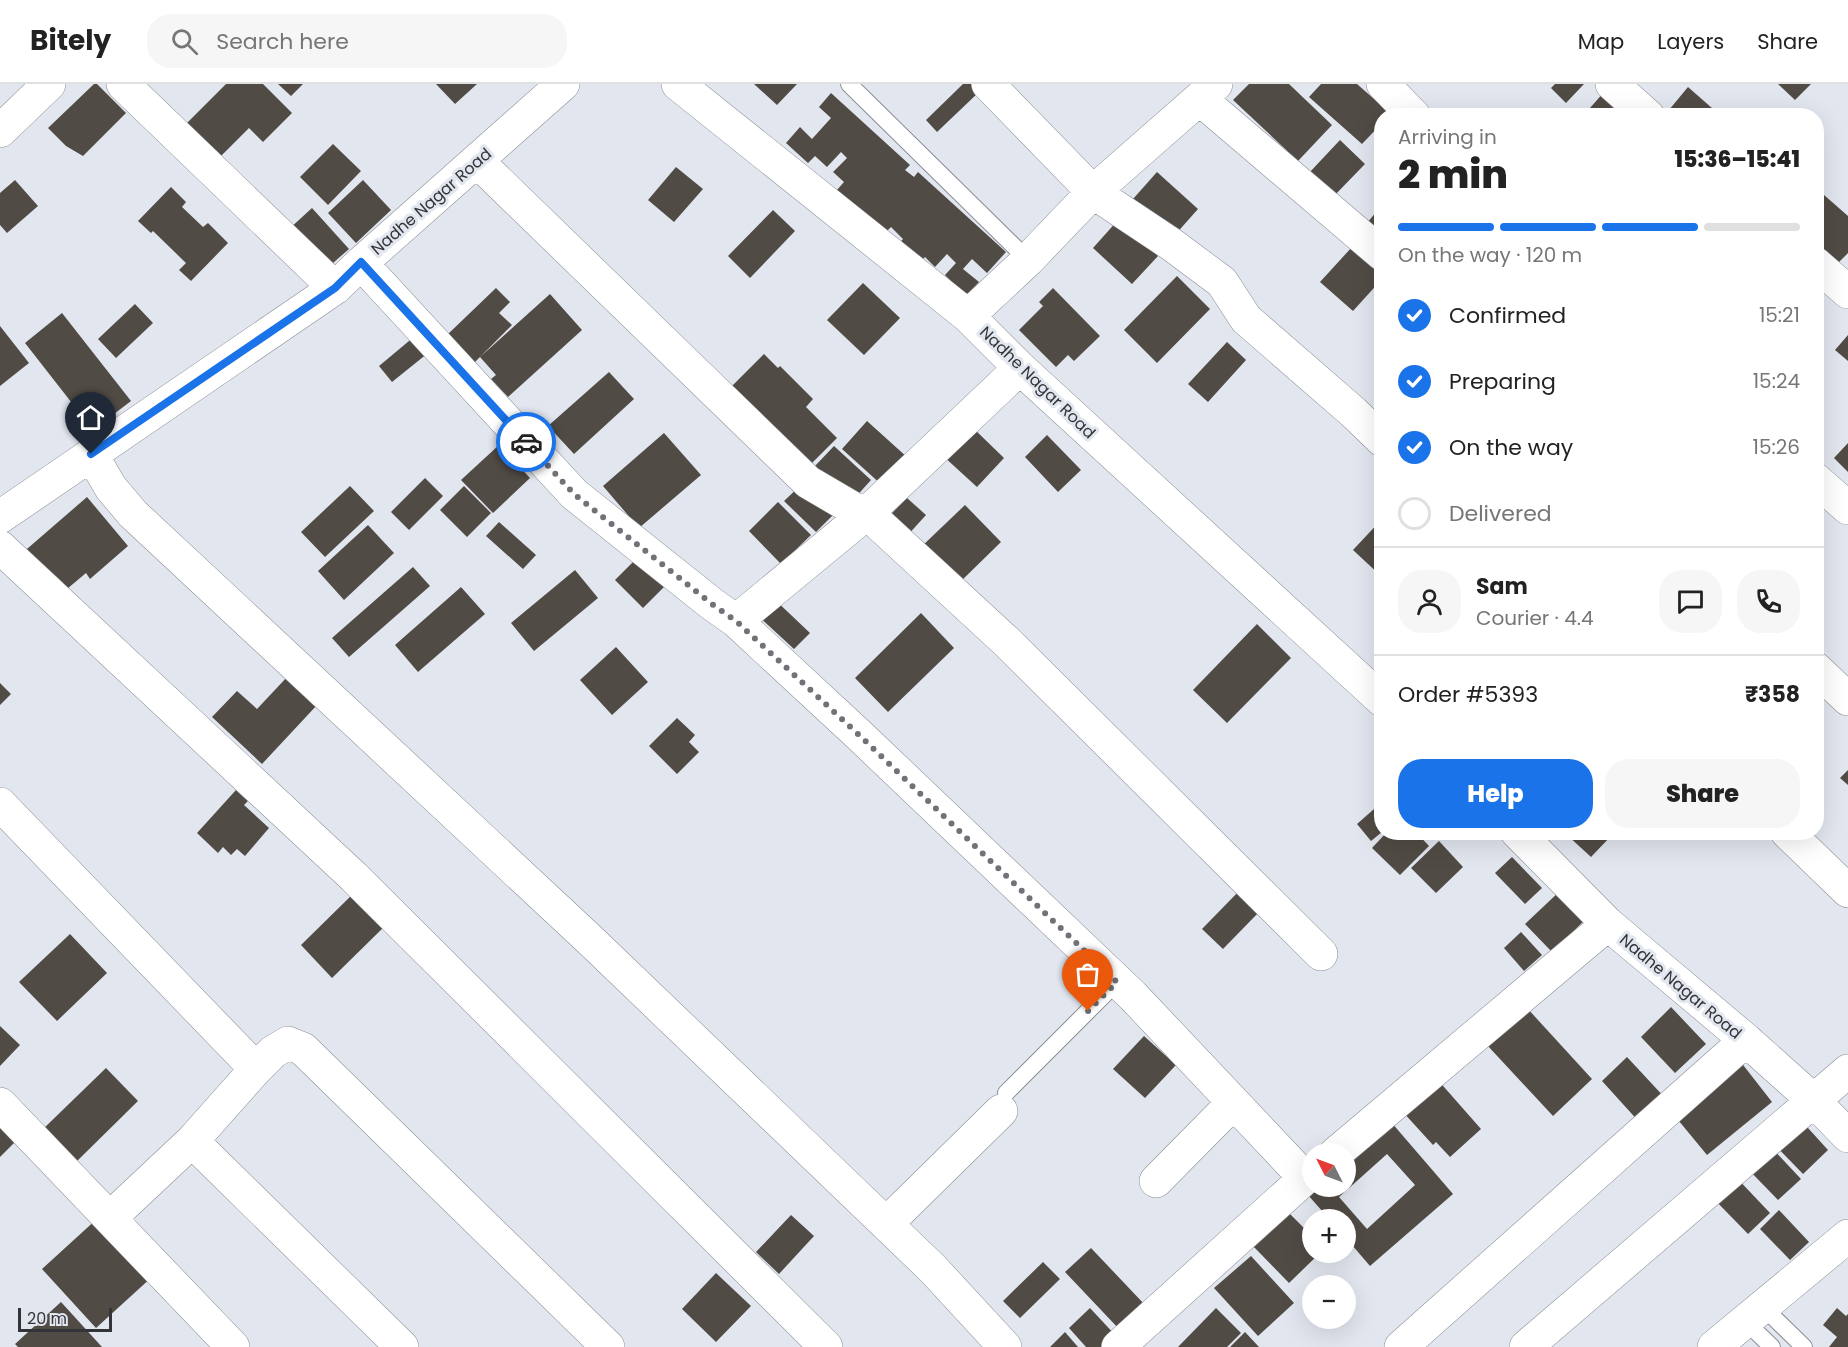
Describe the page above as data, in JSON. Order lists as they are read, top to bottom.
{
  "streets": {
    "street": ["Nadhe Nagar Road"]
  },
  "scale_bar": "20 m",
  "north": "top left",
  "page": {
    "header": "Bitely",
    "search": "Search here",
    "nav": ["Map", "Layers", "Share"],
    "heading": ["2 min", "Arriving in", "15:36–15:41"],
    "panel": [
      "Sam",
      "Courier · 4.4",
      "Order #5393",
      "₹358"
    ],
    "bar": "On the way · 120 m",
    "list": [
      ["Confirmed", "15:21"],
      ["Preparing", "15:24"],
      ["On the way", "15:26"],
      "Delivered"
    ],
    "buttons": ["Help", "Share"],
    "map_buttons": ["+", "−"],
    "scale": "20 m"
  }
}
